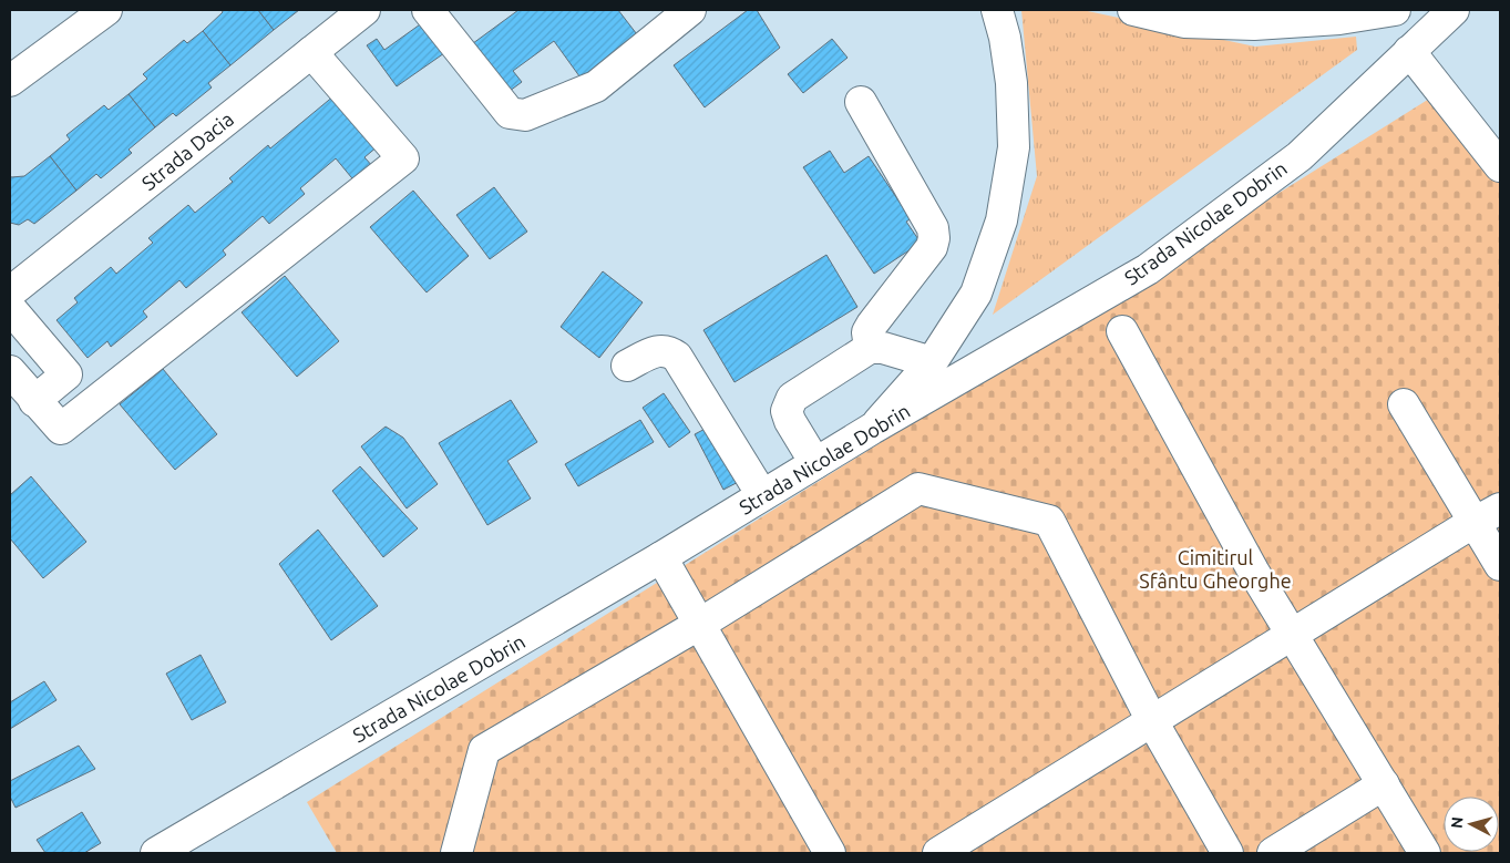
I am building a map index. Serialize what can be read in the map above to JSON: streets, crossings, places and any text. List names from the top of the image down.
{
  "streets": {
    "street": ["Strada Dacia", "Strada Nicolae Dobrin"]
  },
  "parks": ["Cimitirul Sfântu Gheorghe"],
  "north": "left"
}
